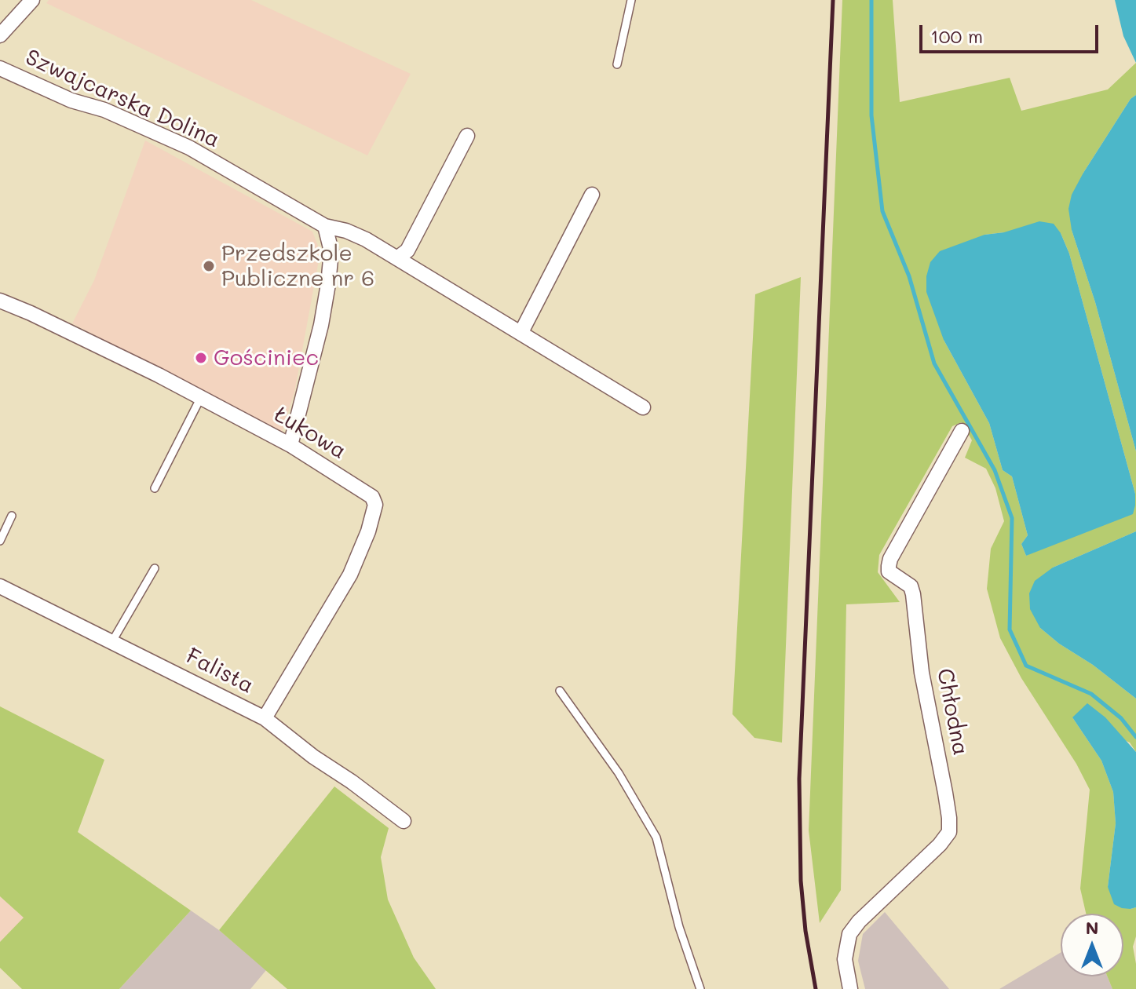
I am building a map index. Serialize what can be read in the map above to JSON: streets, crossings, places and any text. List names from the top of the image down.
{
  "streets": {
    "street": [
      "Szwajcarska Dolina",
      "Łukowa",
      "Falista",
      "Chłodna"
    ]
  },
  "crossings": [
    ["Łukowa", "Falista"]
  ],
  "places": ["Przedszkole Publiczne nr 6", "Gościniec"],
  "scale_bar": "100 m",
  "north": "top"
}
